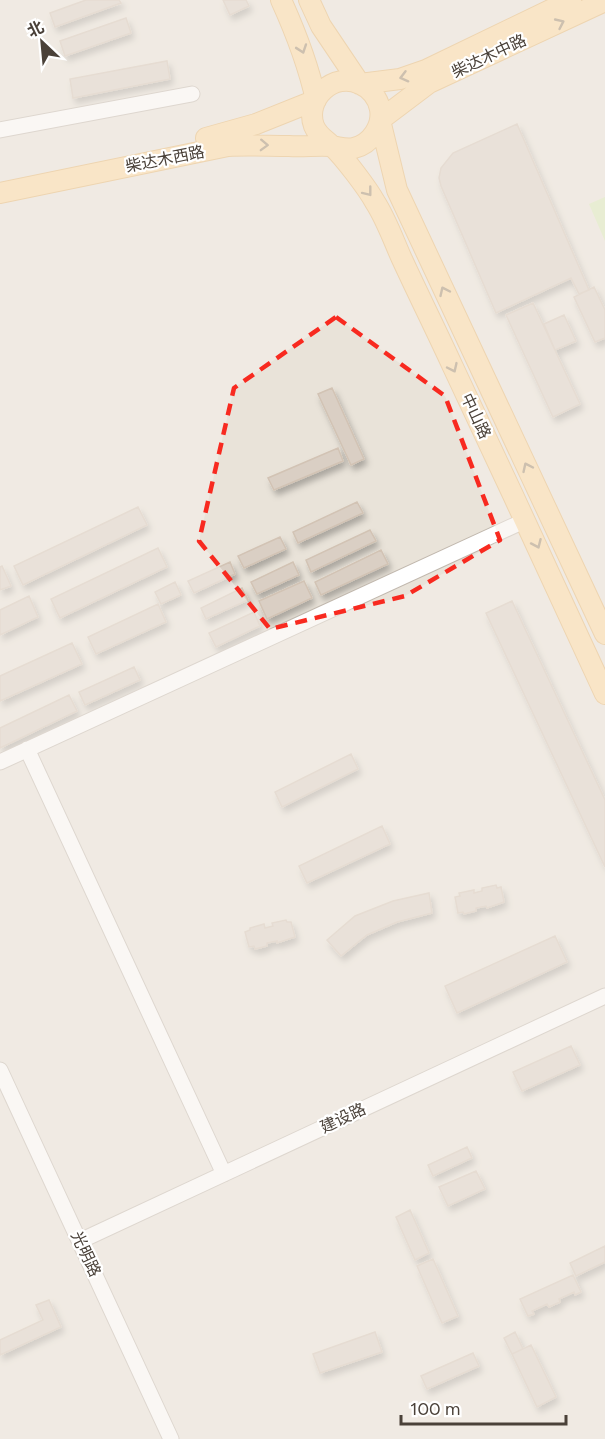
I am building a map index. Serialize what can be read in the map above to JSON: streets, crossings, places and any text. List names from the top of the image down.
{
  "streets": {
    "main road": ["柴达木中路", "柴达木西路", "中山路"],
    "street": ["建设路", "光明路"]
  },
  "crossings": [
    ["柴达木中路", "柴达木西路"],
    ["柴达木中路", "中山路"],
    ["柴达木西路", "中山路"],
    ["建设路", "光明路"]
  ],
  "scale_bar": "100 m",
  "north": "top left"
}
